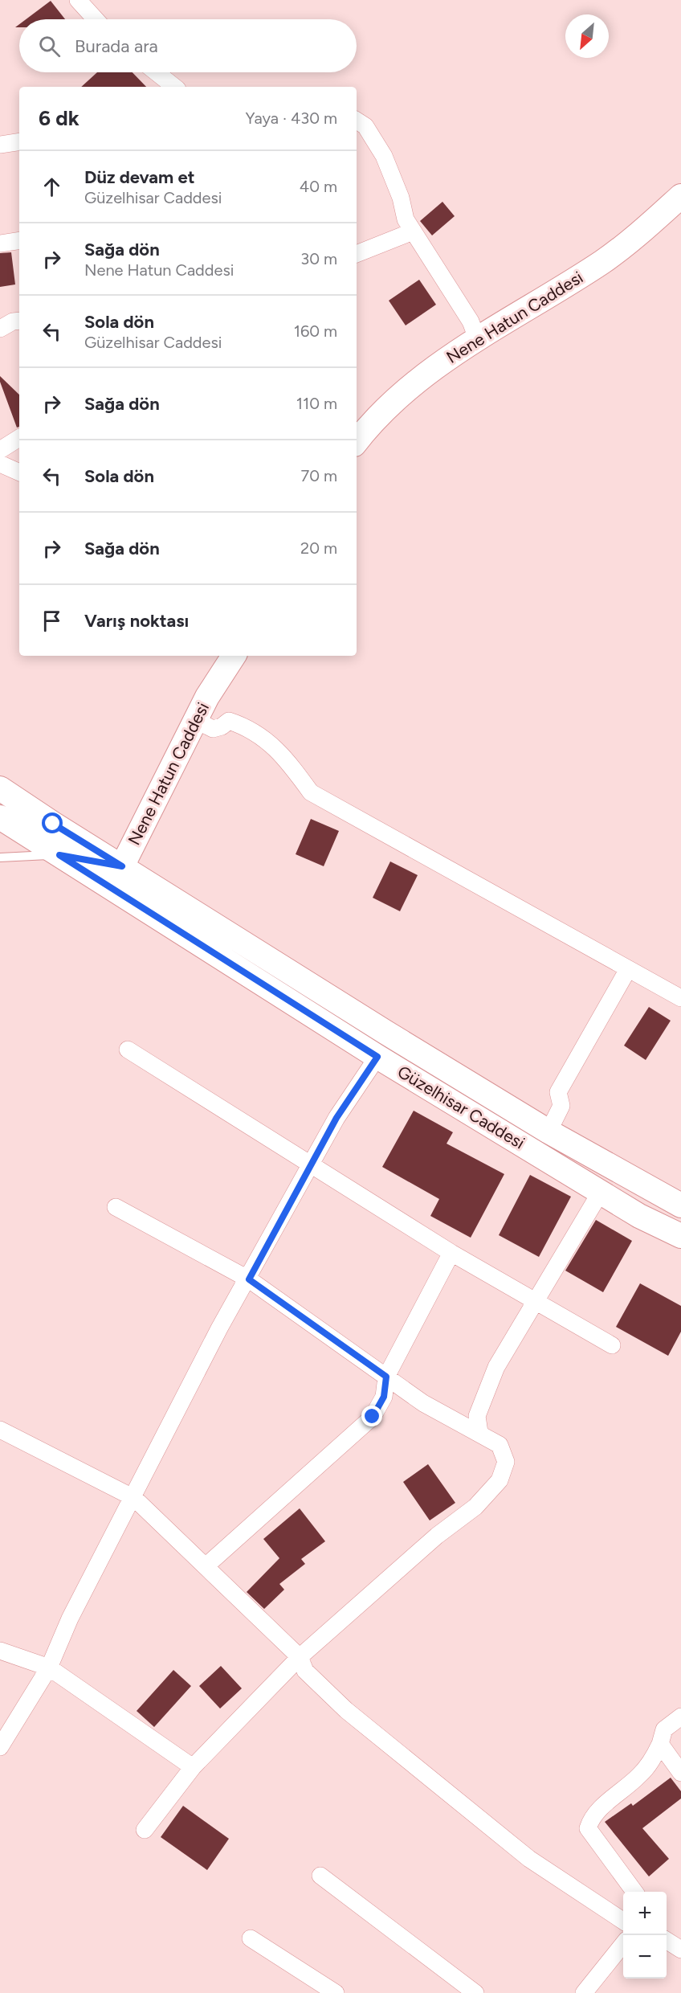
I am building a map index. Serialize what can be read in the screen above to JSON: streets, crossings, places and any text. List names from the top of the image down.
{
  "streets": {
    "street": ["Nene Hatun Caddesi", "Güzelhisar Caddesi"]
  },
  "crossings": [
    ["Nene Hatun Caddesi", "Güzelhisar Caddesi"]
  ],
  "north": "bottom left",
  "page": {
    "search": "Burada ara",
    "heading": ["6 dk", "Yaya · 430 m"],
    "list": [
      ["Düz devam et", "Güzelhisar Caddesi", "40 m"],
      ["Sağa dön", "Nene Hatun Caddesi", "30 m"],
      ["Sola dön", "Güzelhisar Caddesi", "160 m"],
      ["Sağa dön", "110 m"],
      ["Sola dön", "70 m"],
      ["Sağa dön", "20 m"],
      "Varış noktası"
    ],
    "map_buttons": ["+", "−"]
  }
}
